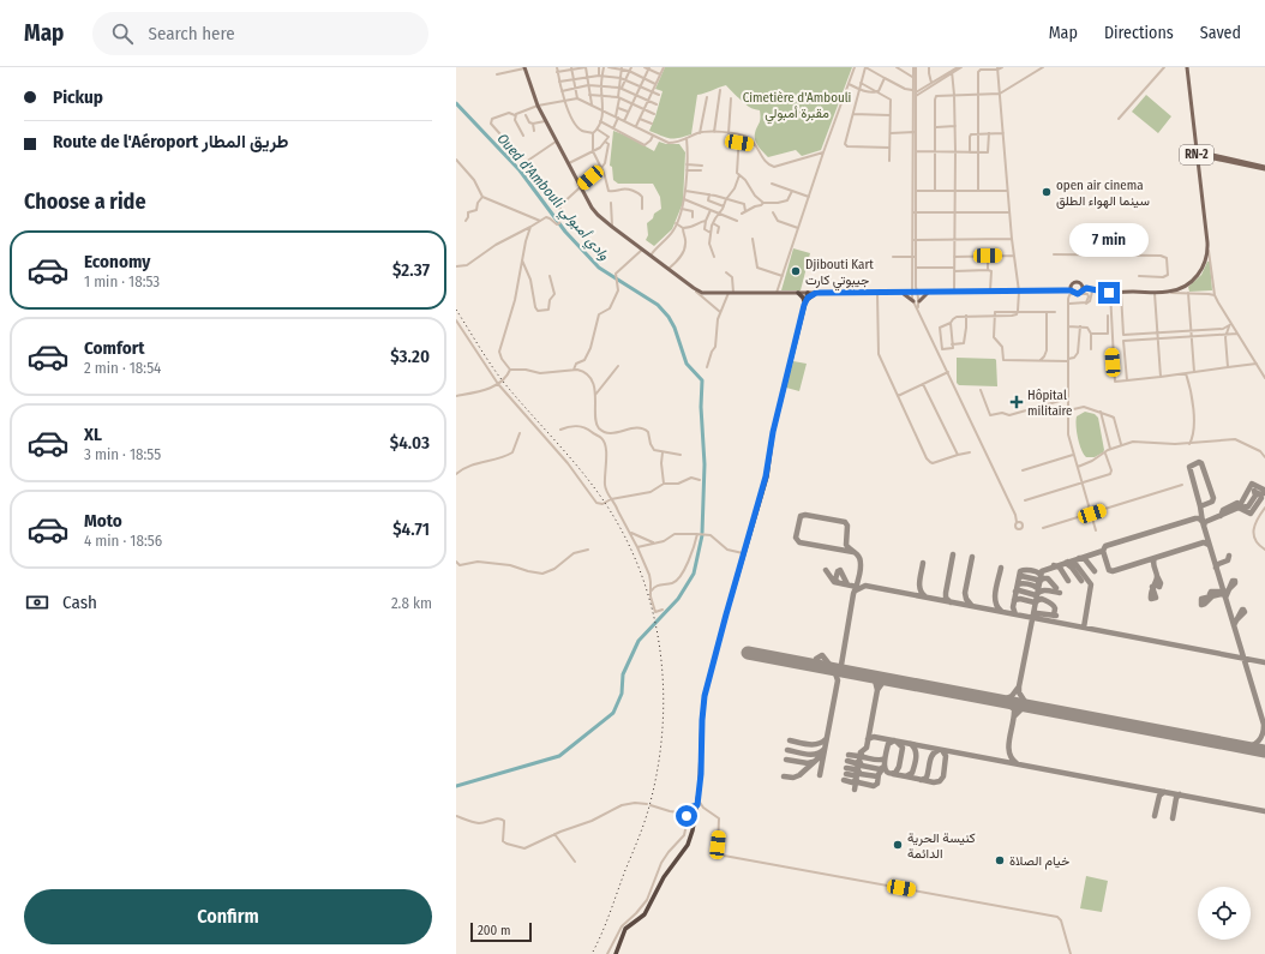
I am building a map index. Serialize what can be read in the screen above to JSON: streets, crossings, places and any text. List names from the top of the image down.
{
  "streets": {
    "main road": ["RN-2"]
  },
  "water": ["Oued d'Ambouli وادي أمبولي"],
  "parks": ["Cimetière d'Ambouli مقبرة أمبولي"],
  "places": {
    "other": [
      "open air cinema سينما الهواء الطلق",
      "Djibouti Kart جيبوتي كارت",
      "كنيسة الحرية الدائمة",
      "خيام الصلاة"
    ],
    "health": ["Hôpital militaire"]
  },
  "scale_bar": "200 m",
  "page": {
    "header": "Map",
    "search": "Search here",
    "nav": ["Map", "Directions", "Saved"],
    "banner": ["Pickup", "Route de l'Aéroport طريق المطار"],
    "heading": "Choose a ride",
    "bubble": "7 min",
    "list": [
      {
        "name": "Economy",
        "note": "1 min · 18:53",
        "value": "$2.37"
      },
      {
        "name": "Comfort",
        "note": "2 min · 18:54",
        "value": "$3.20"
      },
      {
        "name": "XL",
        "note": "3 min · 18:55",
        "value": "$4.03"
      },
      {
        "name": "Moto",
        "note": "4 min · 18:56",
        "value": "$4.71"
      }
    ],
    "pay": ["Cash", "2.8 km"],
    "buttons": "Confirm",
    "scale": "200 m"
  }
}
